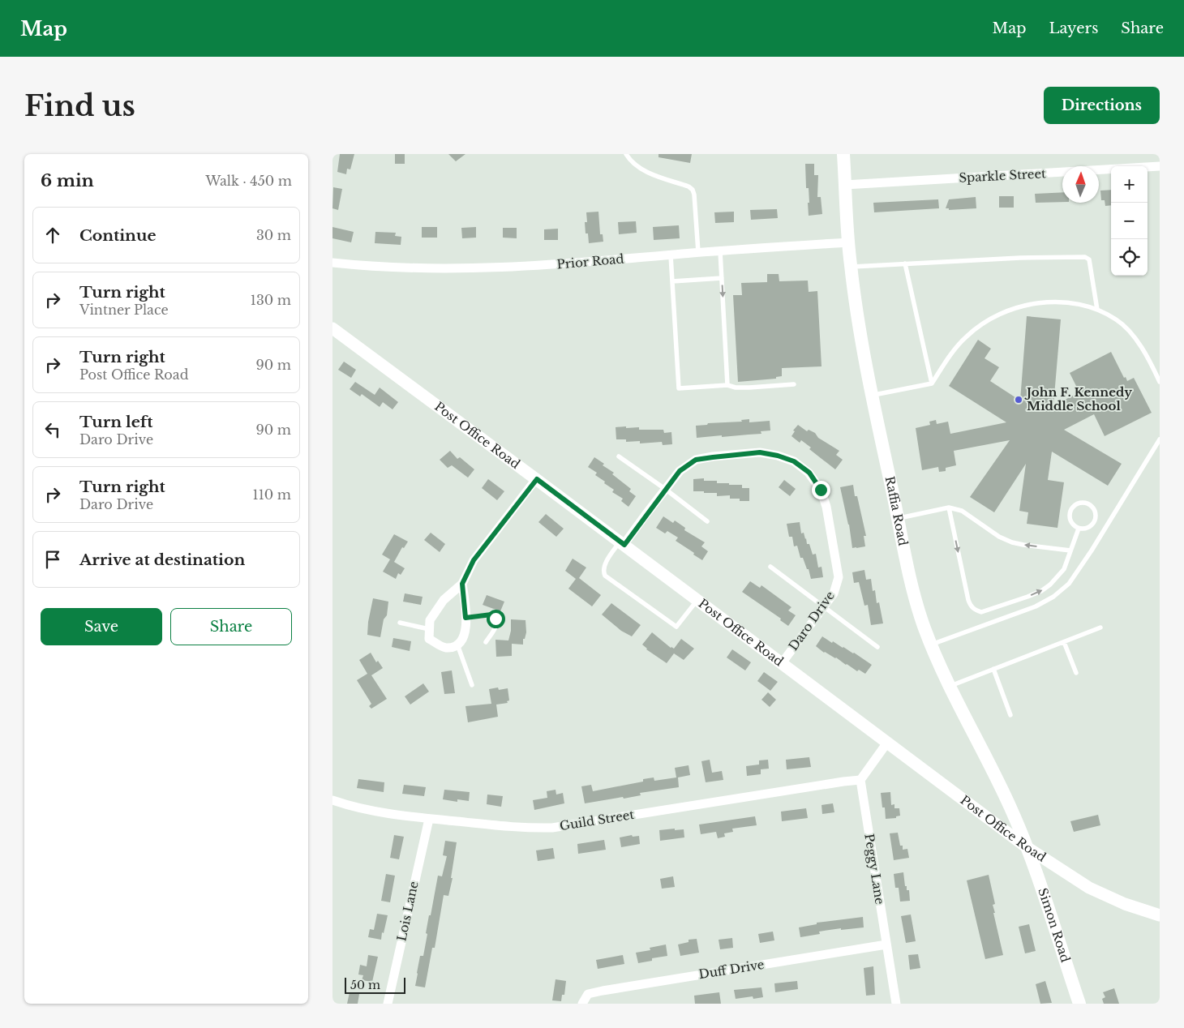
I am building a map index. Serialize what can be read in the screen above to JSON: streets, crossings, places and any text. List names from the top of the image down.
{
  "streets": {
    "main road": ["Raffia Road", "Simon Road"],
    "street": [
      "Sparkle Street",
      "Prior Road",
      "Post Office Road",
      "Daro Drive",
      "Guild Street",
      "Peggy Lane",
      "Lois Lane",
      "Duff Drive"
    ]
  },
  "crossings": [
    ["Sparkle Street", "Raffia Road"],
    ["Prior Road", "Raffia Road"],
    ["Post Office Road", "Raffia Road"],
    ["Post Office Road", "Daro Drive"],
    ["Post Office Road", "Simon Road"],
    ["Raffia Road", "Simon Road"],
    ["Guild Street", "Peggy Lane"],
    ["Guild Street", "Lois Lane"],
    ["Peggy Lane", "Duff Drive"]
  ],
  "places": ["John F. Kennedy Middle School"],
  "scale_bar": "50 m",
  "north": "top",
  "page": {
    "header": "Map",
    "nav": ["Map", "Layers", "Share"],
    "buttons": [
      "Directions",
      ["Save", "Share"]
    ],
    "title": "Find us",
    "heading": ["6 min", "Walk · 450 m"],
    "map_buttons": ["+", "−"],
    "list": [
      ["Continue", "30 m"],
      ["Turn right", "Vintner Place", "130 m"],
      ["Turn right", "Post Office Road", "90 m"],
      ["Turn left", "Daro Drive", "90 m"],
      ["Turn right", "Daro Drive", "110 m"],
      "Arrive at destination"
    ],
    "scale": "50 m"
  }
}
